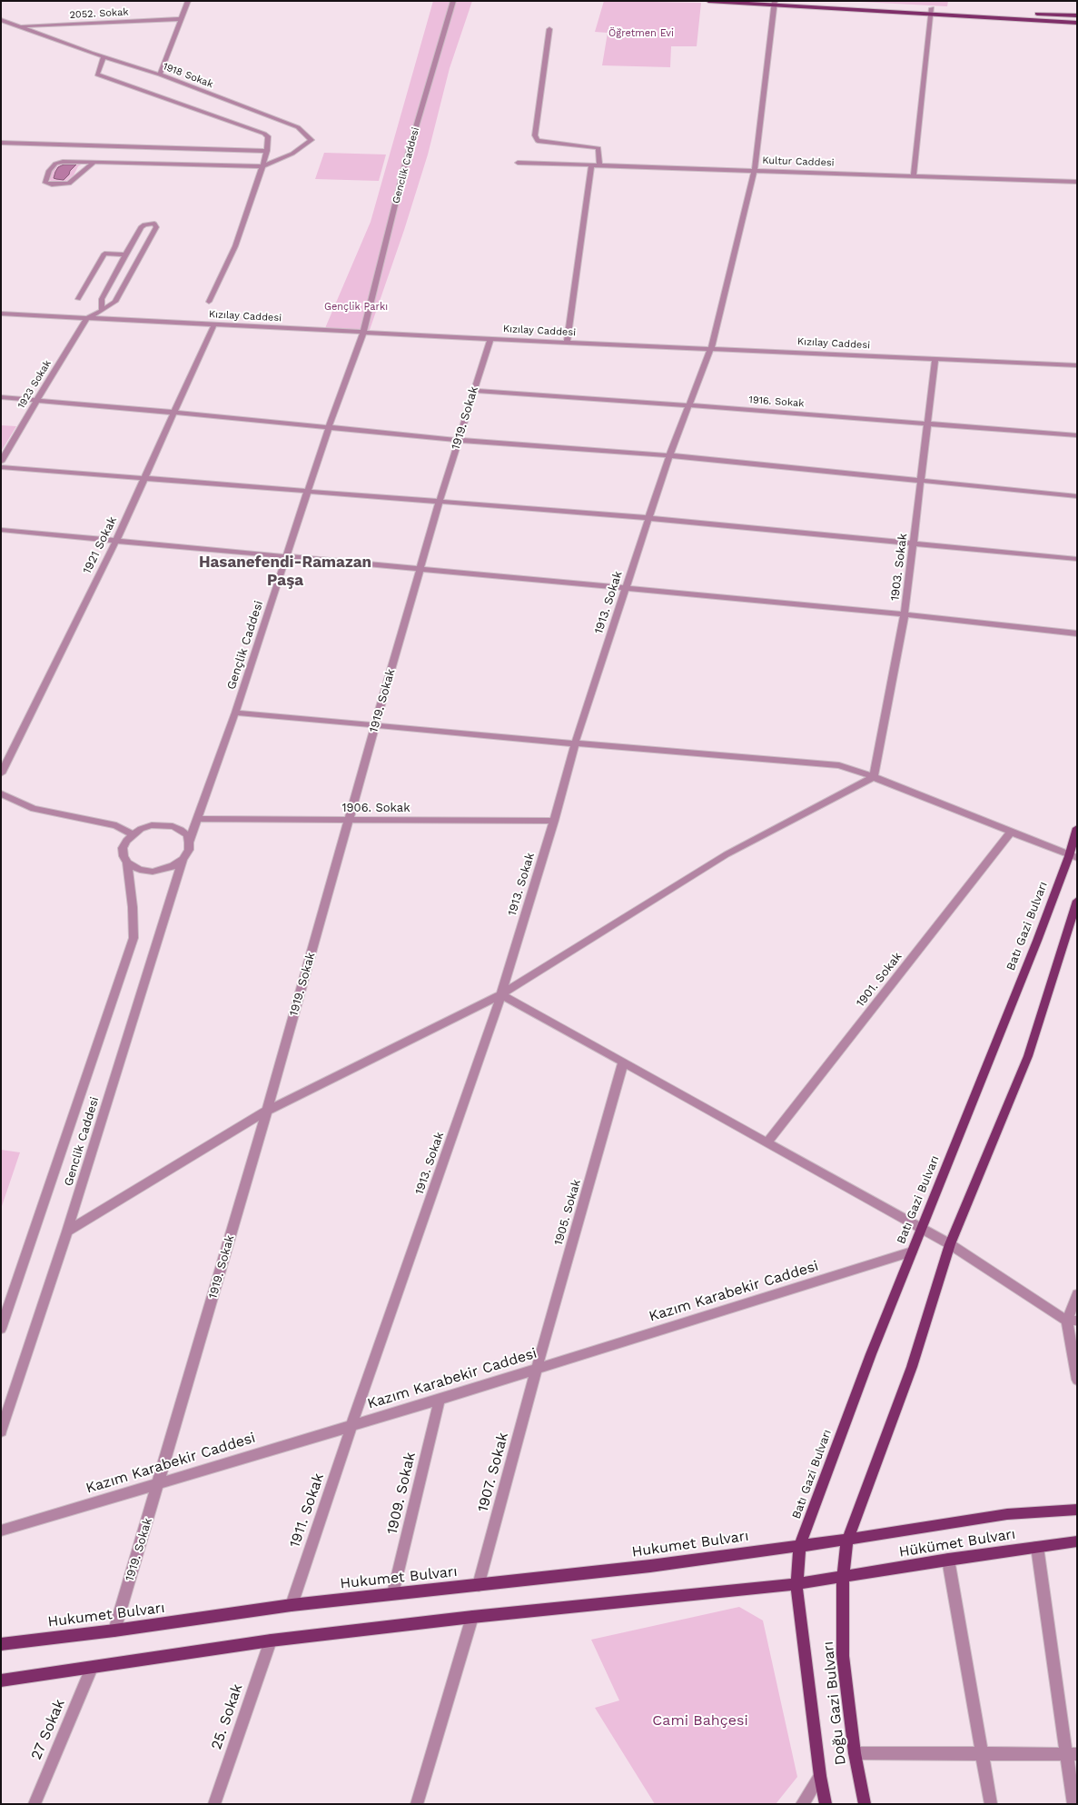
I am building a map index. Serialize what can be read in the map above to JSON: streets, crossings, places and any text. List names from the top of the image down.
{
  "streets": {
    "main road": [
      "Batı Gazi Bulvarı",
      "Hükümet Bulvarı",
      "Hukumet Bulvarı",
      "Doğu Gazi Bulvarı"
    ],
    "street": [
      "2052. Sokak",
      "1918 Sokak",
      "Kultur Caddesi",
      "Genclik Caddesi",
      "Kızılay Caddesi",
      "1923 Sokak",
      "1916. Sokak",
      "1919. Sokak",
      "1921 Sokak",
      "1903. Sokak",
      "1913. Sokak",
      "Gençlik Caddesi",
      "1906. Sokak",
      "1901. Sokak",
      "1905. Sokak",
      "Kazım Karabekir Caddesi",
      "1907. Sokak",
      "1909. Sokak",
      "1911. Sokak",
      "25. Sokak",
      "27 Sokak"
    ]
  },
  "crossings": [
    ["2052. Sokak", "1918 Sokak"],
    ["Kultur Caddesi", "1913. Sokak"],
    ["Genclik Caddesi", "Kızılay Caddesi"],
    ["Genclik Caddesi", "Gençlik Caddesi"],
    ["Kızılay Caddesi", "1923 Sokak"],
    ["Kızılay Caddesi", "1919. Sokak"],
    ["Kızılay Caddesi", "1921 Sokak"],
    ["Kızılay Caddesi", "1903. Sokak"],
    ["Kızılay Caddesi", "1913. Sokak"],
    ["Kızılay Caddesi", "Gençlik Caddesi"],
    ["1916. Sokak", "1919. Sokak"],
    ["1916. Sokak", "1903. Sokak"],
    ["1916. Sokak", "1913. Sokak"],
    ["1919. Sokak", "1906. Sokak"],
    ["1919. Sokak", "Kazım Karabekir Caddesi"],
    ["1919. Sokak", "Hukumet Bulvarı"],
    ["1913. Sokak", "1906. Sokak"],
    ["1913. Sokak", "Kazım Karabekir Caddesi"],
    ["1913. Sokak", "1911. Sokak"],
    ["Gençlik Caddesi", "1906. Sokak"],
    ["Batı Gazi Bulvarı", "Kazım Karabekir Caddesi"],
    ["Batı Gazi Bulvarı", "Hükümet Bulvarı"],
    ["Batı Gazi Bulvarı", "Hukumet Bulvarı"],
    ["1905. Sokak", "Kazım Karabekir Caddesi"],
    ["1905. Sokak", "1907. Sokak"],
    ["Kazım Karabekir Caddesi", "1907. Sokak"],
    ["Kazım Karabekir Caddesi", "1909. Sokak"],
    ["Kazım Karabekir Caddesi", "1911. Sokak"],
    ["1907. Sokak", "Hukumet Bulvarı"],
    ["1909. Sokak", "Hukumet Bulvarı"],
    ["1911. Sokak", "Hukumet Bulvarı"],
    ["Hükümet Bulvarı", "Hukumet Bulvarı"],
    ["Hükümet Bulvarı", "Doğu Gazi Bulvarı"]
  ],
  "districts": ["Hasanefendi-Ramazan Paşa"],
  "parks": ["Öğretmen Evi", "Gençlik Parkı", "Cami Bahçesi"]
}
